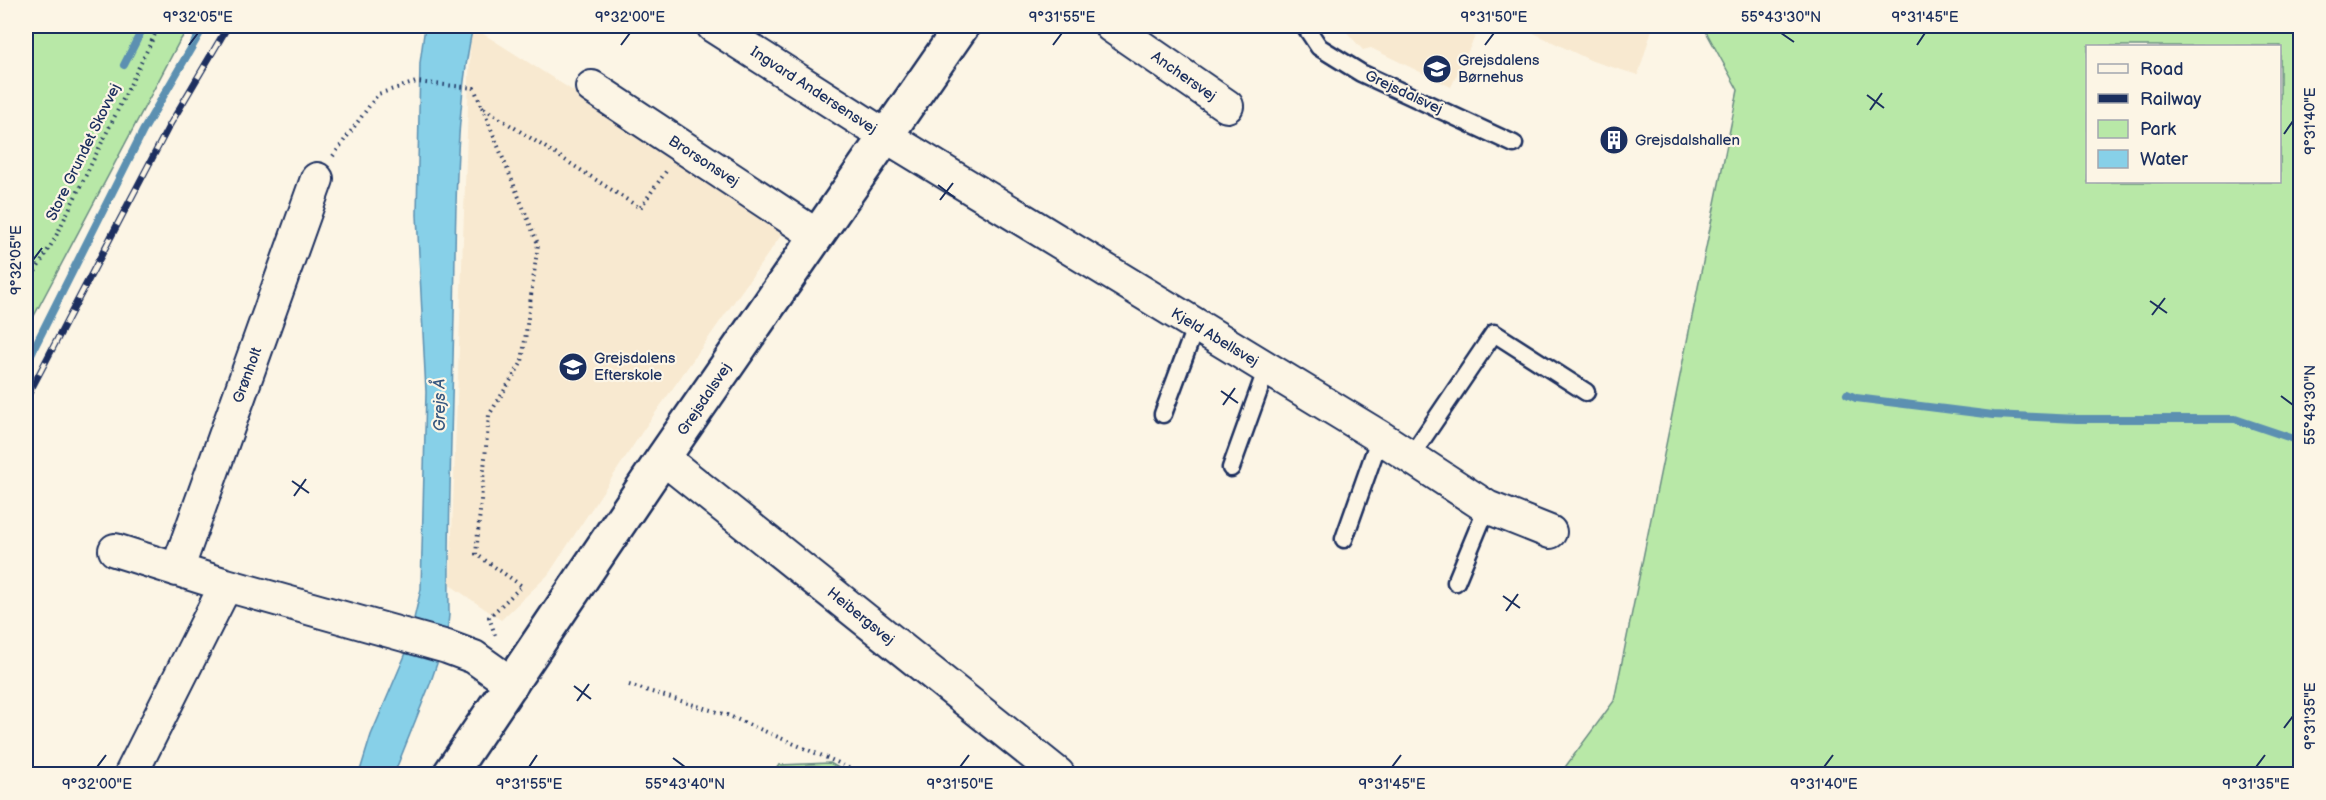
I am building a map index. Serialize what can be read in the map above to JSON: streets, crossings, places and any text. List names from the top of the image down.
{
  "streets": {
    "street": [
      "Anchersvej",
      "Ingvard Andersensvej",
      "Grejsdalsvej",
      "Brorsonsvej",
      "Kjeld Abellsvej",
      "Grønholt",
      "Heibergsvej"
    ],
    "path": ["Store Grundet Skovvej"]
  },
  "crossings": [
    ["Ingvard Andersensvej", "Grejsdalsvej"],
    ["Ingvard Andersensvej", "Kjeld Abellsvej"],
    ["Grejsdalsvej", "Brorsonsvej"],
    ["Grejsdalsvej", "Kjeld Abellsvej"],
    ["Grejsdalsvej", "Heibergsvej"]
  ],
  "water": ["Grejs Å"],
  "places": {
    "school or university": ["Grejsdalens Børnehus", "Grejsdalens Efterskole"],
    "building": ["Grejsdalshallen"]
  },
  "legend": [
    "Road",
    "Railway",
    "Park",
    "Water"
  ],
  "coordinates": [
    "9°32'05\"E",
    "9°32'00\"E",
    "9°31'55\"E",
    "9°31'50\"E",
    "55°43'30\"N",
    "9°31'45\"E",
    "9°31'40\"E",
    "9°31'35\"E",
    "55°43'40\"N"
  ]
}
